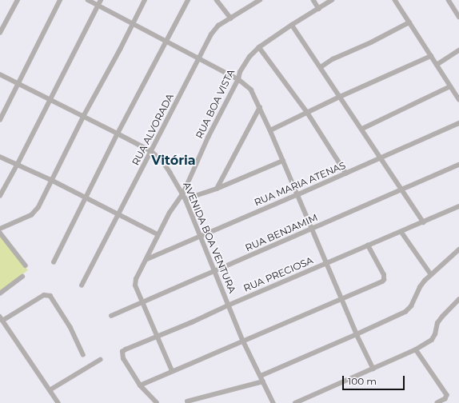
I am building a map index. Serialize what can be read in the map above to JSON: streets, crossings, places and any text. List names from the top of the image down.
{
  "streets": {
    "street": [
      "RUA BOA VISTA",
      "RUA ALVORADA",
      "RUA MARIA ATENAS",
      "RUA BENJAMIM",
      "AVENIDA BOA VENTURA",
      "RUA PRECIOSA"
    ]
  },
  "crossings": [
    ["RUA BOA VISTA", "RUA MARIA ATENAS"],
    ["RUA BOA VISTA", "RUA BENJAMIM"],
    ["RUA BOA VISTA", "AVENIDA BOA VENTURA"],
    ["RUA BOA VISTA", "RUA PRECIOSA"],
    ["RUA ALVORADA", "AVENIDA BOA VENTURA"],
    ["RUA MARIA ATENAS", "AVENIDA BOA VENTURA"],
    ["RUA BENJAMIM", "AVENIDA BOA VENTURA"],
    ["AVENIDA BOA VENTURA", "RUA PRECIOSA"]
  ],
  "districts": ["Vitória"],
  "scale_bar": "100 m"
}
